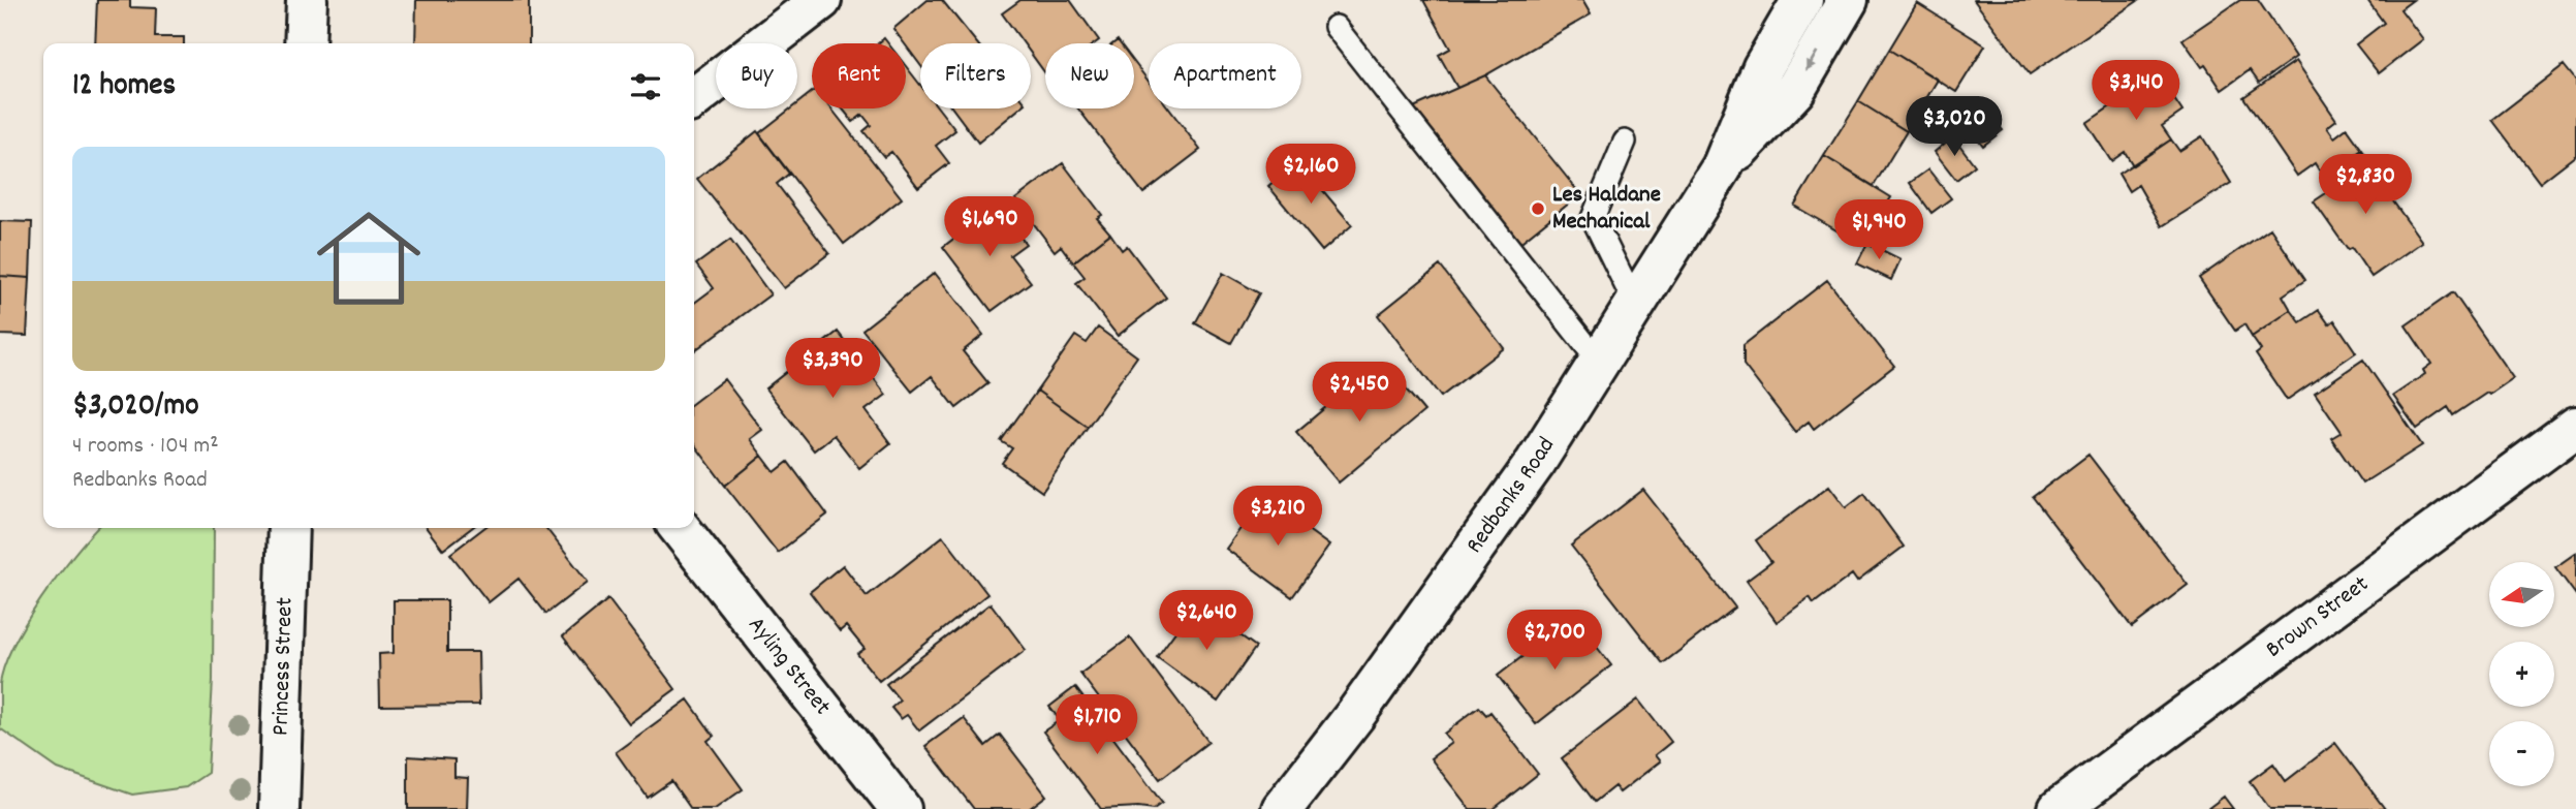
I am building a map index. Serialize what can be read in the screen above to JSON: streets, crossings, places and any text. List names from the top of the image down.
{
  "streets": {
    "street": [
      "Redbanks Road",
      "Brown Street",
      "Princess Street",
      "Ayling Street"
    ]
  },
  "places": ["Les Haldane Mechanical"],
  "north": "left",
  "page": {
    "chip": [
      "Buy",
      "Rent",
      "Filters",
      "New",
      "Apartment"
    ],
    "heading": "12 homes",
    "price": [
      "$3,140",
      "$3,020",
      "$2,160",
      "$2,830",
      "$1,690",
      "$1,940",
      "$3,390",
      "$2,450",
      "$3,210",
      "$2,640",
      "$2,700",
      "$1,710"
    ],
    "list": [
      {
        "name": "$3,020/mo",
        "note": "4 rooms · 104 m² · Redbanks Road"
      }
    ],
    "map_buttons": ["+", "−"]
  }
}
